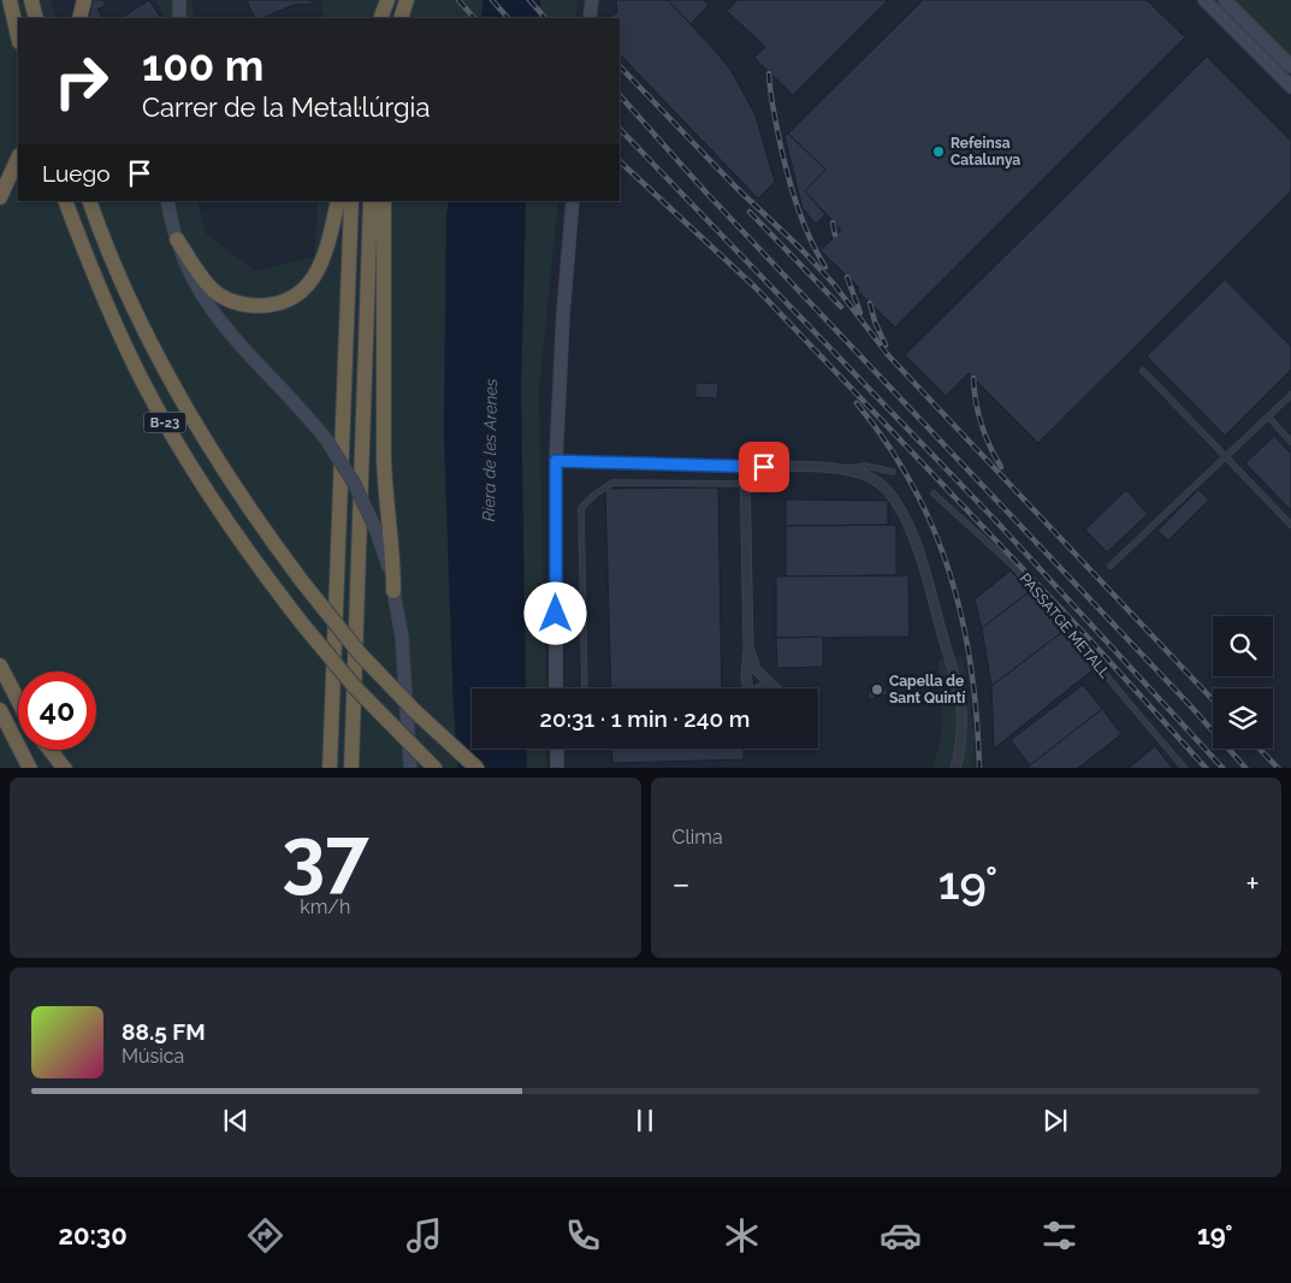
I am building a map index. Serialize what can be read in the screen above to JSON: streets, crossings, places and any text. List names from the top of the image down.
{
  "streets": {
    "highway": ["B-23"],
    "lane": ["PASSATGE METALL"]
  },
  "water": ["Riera de les Arenes"],
  "places": ["Refeinsa Catalunya", "Capella de Sant Quintí"],
  "page": {
    "turn": ["100 m", "Carrer de la Metal·lúrgia"],
    "then": "Luego",
    "limit": "40",
    "trip": "20:31 · 1 min · 240 m",
    "tile": [
      ["37", "km/h"],
      "Clima"
    ],
    "heat": ["−", "19°", "+"],
    "song": ["88.5 FM", "Música"],
    "tabs": ["20:30", "19°"]
  }
}
